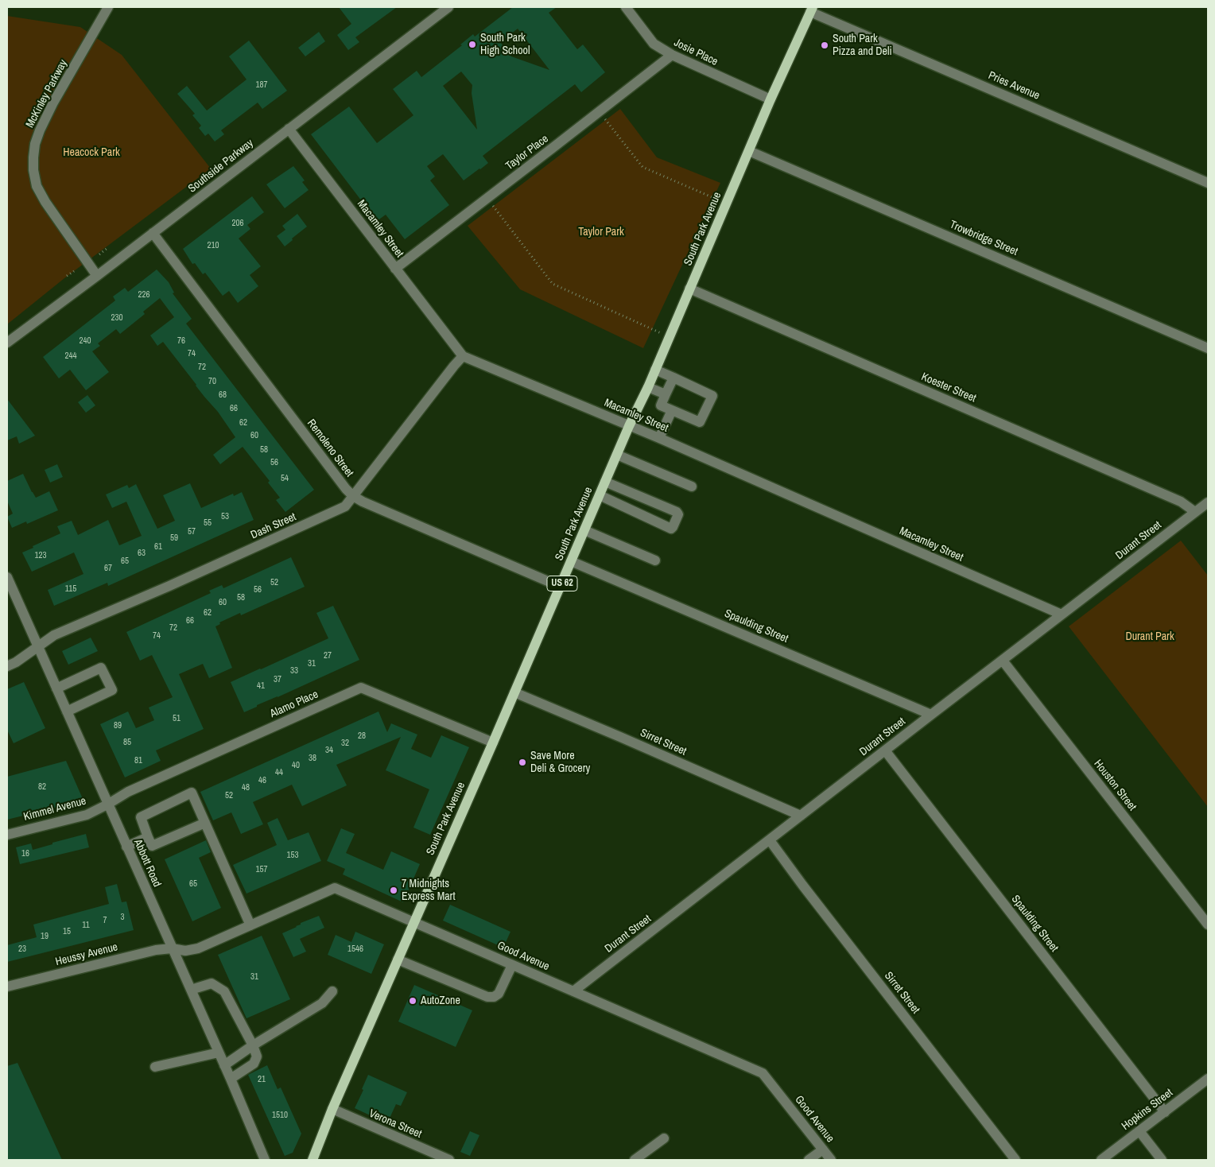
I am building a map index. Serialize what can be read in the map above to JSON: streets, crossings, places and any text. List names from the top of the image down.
{
  "streets": {
    "main road": ["South Park Avenue", "US 62"],
    "street": [
      "Josie Place",
      "Pries Avenue",
      "McKinley Parkway",
      "Taylor Place",
      "Southside Parkway",
      "Macamley Street",
      "Trowbridge Street",
      "Koester Street",
      "Remoleno Street",
      "Dash Street",
      "Durant Street",
      "Spaulding Street",
      "Alamo Place",
      "Sirret Street",
      "Houston Street",
      "Kimmel Avenue",
      "Abbott Road",
      "Heussy Avenue",
      "Good Avenue",
      "Hopkins Street",
      "Verona Street"
    ]
  },
  "crossings": [
    ["Josie Place", "Taylor Place"],
    ["Josie Place", "South Park Avenue"],
    ["Pries Avenue", "South Park Avenue"],
    ["McKinley Parkway", "Southside Parkway"],
    ["Taylor Place", "Macamley Street"],
    ["Southside Parkway", "Macamley Street"],
    ["Southside Parkway", "Remoleno Street"],
    ["Macamley Street", "South Park Avenue"],
    ["Macamley Street", "Dash Street"],
    ["Macamley Street", "Durant Street"],
    ["South Park Avenue", "Trowbridge Street"],
    ["South Park Avenue", "Koester Street"],
    ["South Park Avenue", "Remoleno Street"],
    ["South Park Avenue", "Spaulding Street"],
    ["South Park Avenue", "Alamo Place"],
    ["South Park Avenue", "Sirret Street"],
    ["South Park Avenue", "Good Avenue"],
    ["South Park Avenue", "Verona Street"],
    ["Koester Street", "Durant Street"],
    ["Remoleno Street", "Dash Street"],
    ["Dash Street", "Abbott Road"],
    ["Durant Street", "Spaulding Street"],
    ["Durant Street", "Sirret Street"],
    ["Durant Street", "Houston Street"],
    ["Durant Street", "Good Avenue"],
    ["Spaulding Street", "Hopkins Street"],
    ["Alamo Place", "Kimmel Avenue"],
    ["Alamo Place", "Abbott Road"],
    ["Kimmel Avenue", "Abbott Road"],
    ["Abbott Road", "Heussy Avenue"],
    ["Abbott Road", "Good Avenue"],
    ["Heussy Avenue", "Good Avenue"]
  ],
  "parks": ["Heacock Park", "Taylor Park", "Durant Park"],
  "places": [
    "South Park High School",
    "South Park Pizza and Deli",
    "Save More Deli & Grocery",
    "7 Midnights Express Mart",
    "AutoZone"
  ],
  "house_numbers": [
    "187",
    "206",
    "210",
    "226",
    "230",
    "240",
    "76",
    "74",
    "244",
    "72",
    "70",
    "68",
    "66",
    "62",
    "60",
    "58",
    "56",
    "54",
    "53",
    "55",
    "57",
    "59",
    "61",
    "63",
    "123",
    "65",
    "67",
    "52",
    "115",
    "56",
    "58",
    "60",
    "62",
    "66",
    "72",
    "74",
    "27",
    "31",
    "33",
    "37",
    "41",
    "51",
    "89",
    "28",
    "85",
    "32",
    "34",
    "38",
    "81",
    "40",
    "44",
    "46",
    "82",
    "48",
    "52",
    "16",
    "153",
    "157",
    "65",
    "3",
    "7",
    "11",
    "15",
    "19",
    "23",
    "1546",
    "31",
    "21",
    "1510"
  ]
}
